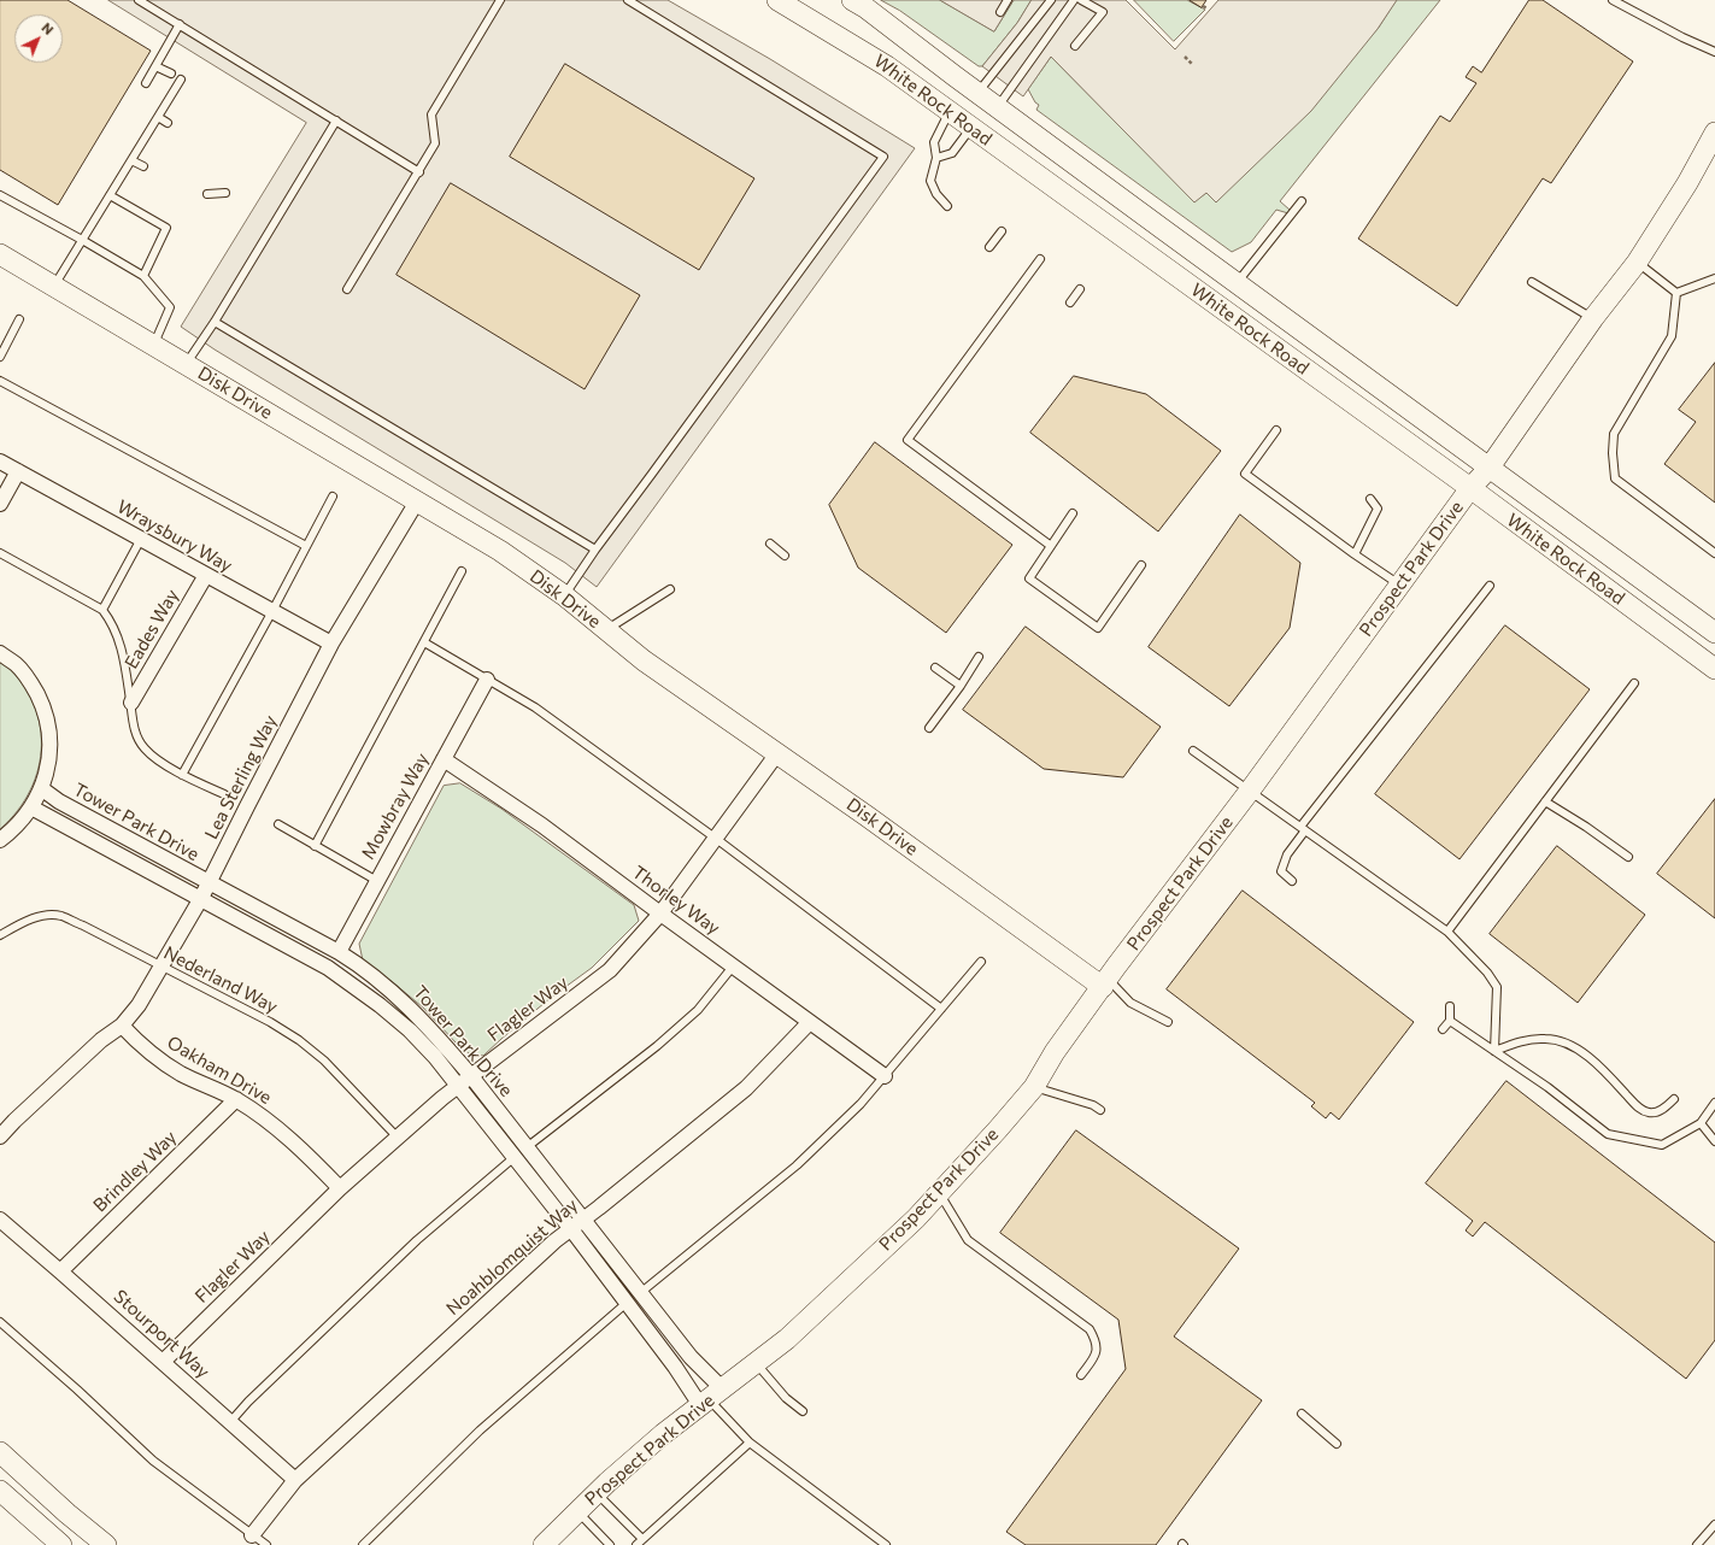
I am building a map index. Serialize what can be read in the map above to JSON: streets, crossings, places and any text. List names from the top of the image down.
{
  "streets": {
    "street": [
      "White Rock Road",
      "Disk Drive",
      "Wraysbury Way",
      "Prospect Park Drive",
      "Eades Way",
      "Lea Sterling Way",
      "Mowbray Way",
      "Tower Park Drive",
      "Thorley Way",
      "Flagler Way",
      "Oakham Drive",
      "Brindley Way",
      "Noahblomquist Way",
      "Stourport Way"
    ],
    "lane": ["Nederland Way"]
  },
  "crossings": [
    ["White Rock Road", "Prospect Park Drive"],
    ["Disk Drive", "Prospect Park Drive"],
    ["Disk Drive", "Lea Sterling Way"],
    ["Disk Drive", "Flagler Way"],
    ["Wraysbury Way", "Eades Way"],
    ["Wraysbury Way", "Lea Sterling Way"],
    ["Prospect Park Drive", "Tower Park Drive"],
    ["Lea Sterling Way", "Tower Park Drive"],
    ["Lea Sterling Way", "Nederland Way"],
    ["Lea Sterling Way", "Oakham Drive"],
    ["Mowbray Way", "Tower Park Drive"],
    ["Mowbray Way", "Thorley Way"],
    ["Tower Park Drive", "Flagler Way"],
    ["Tower Park Drive", "Noahblomquist Way"],
    ["Thorley Way", "Flagler Way"],
    ["Thorley Way", "Noahblomquist Way"],
    ["Nederland Way", "Flagler Way"],
    ["Flagler Way", "Oakham Drive"],
    ["Flagler Way", "Stourport Way"],
    ["Oakham Drive", "Brindley Way"],
    ["Brindley Way", "Stourport Way"],
    ["Noahblomquist Way", "Stourport Way"]
  ],
  "north": "top right"
}
